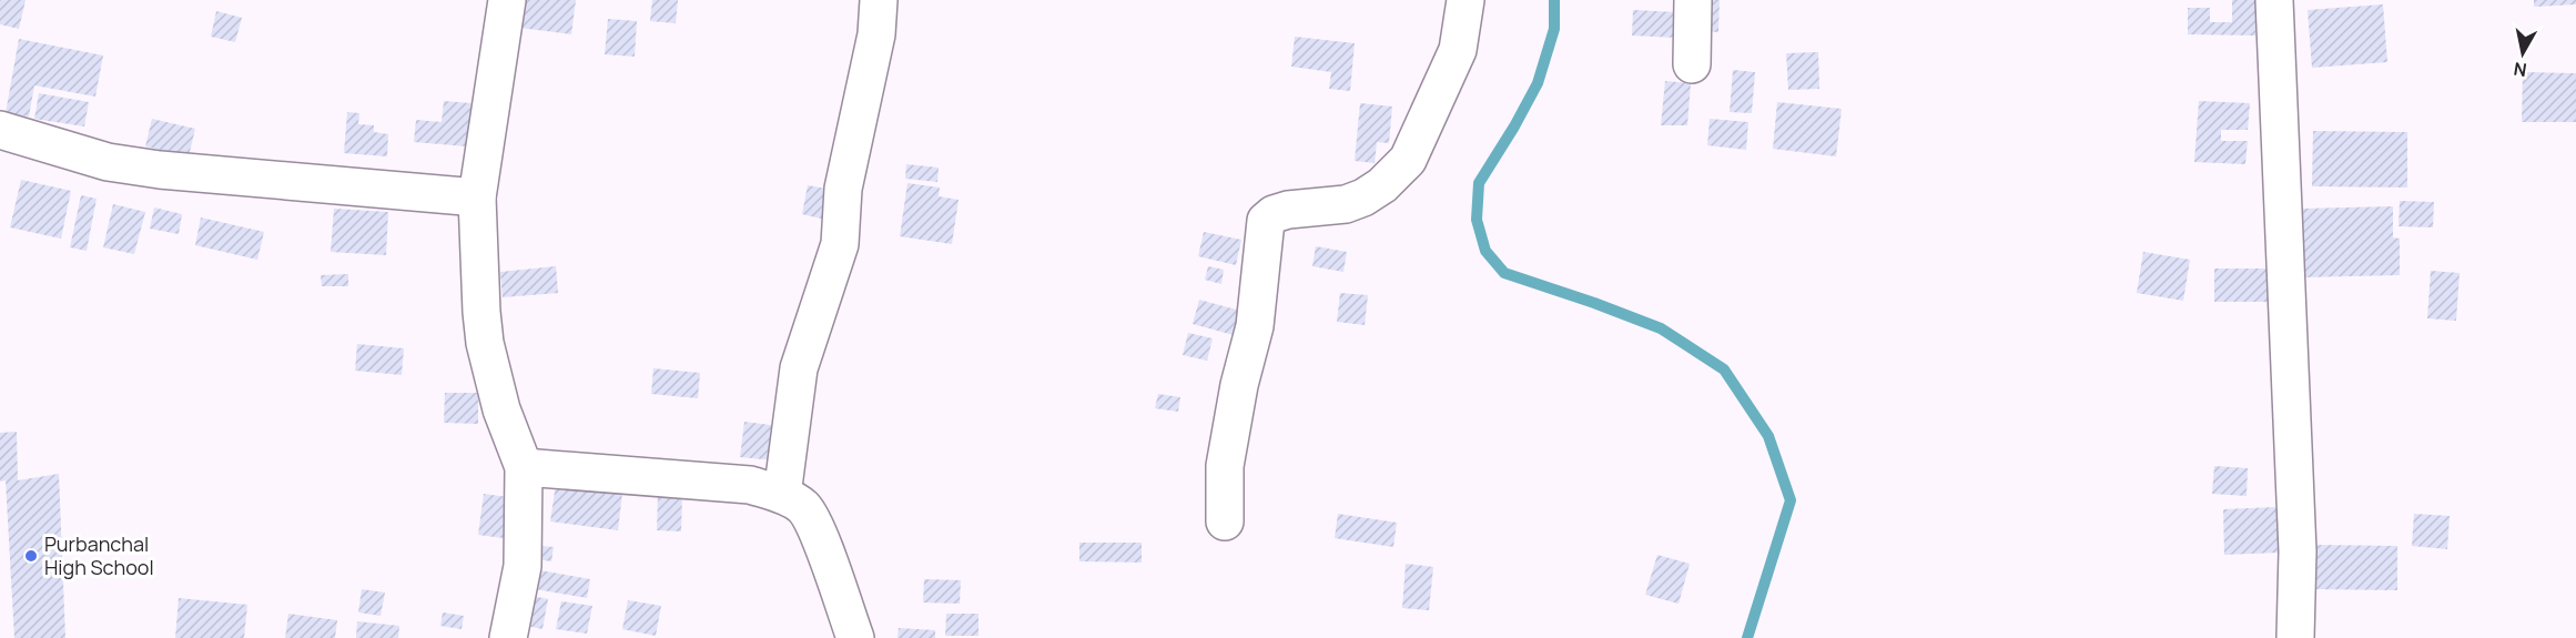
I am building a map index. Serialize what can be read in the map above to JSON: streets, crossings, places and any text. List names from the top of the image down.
{
  "places": ["Purbanchal High School"],
  "north": "bottom"
}
